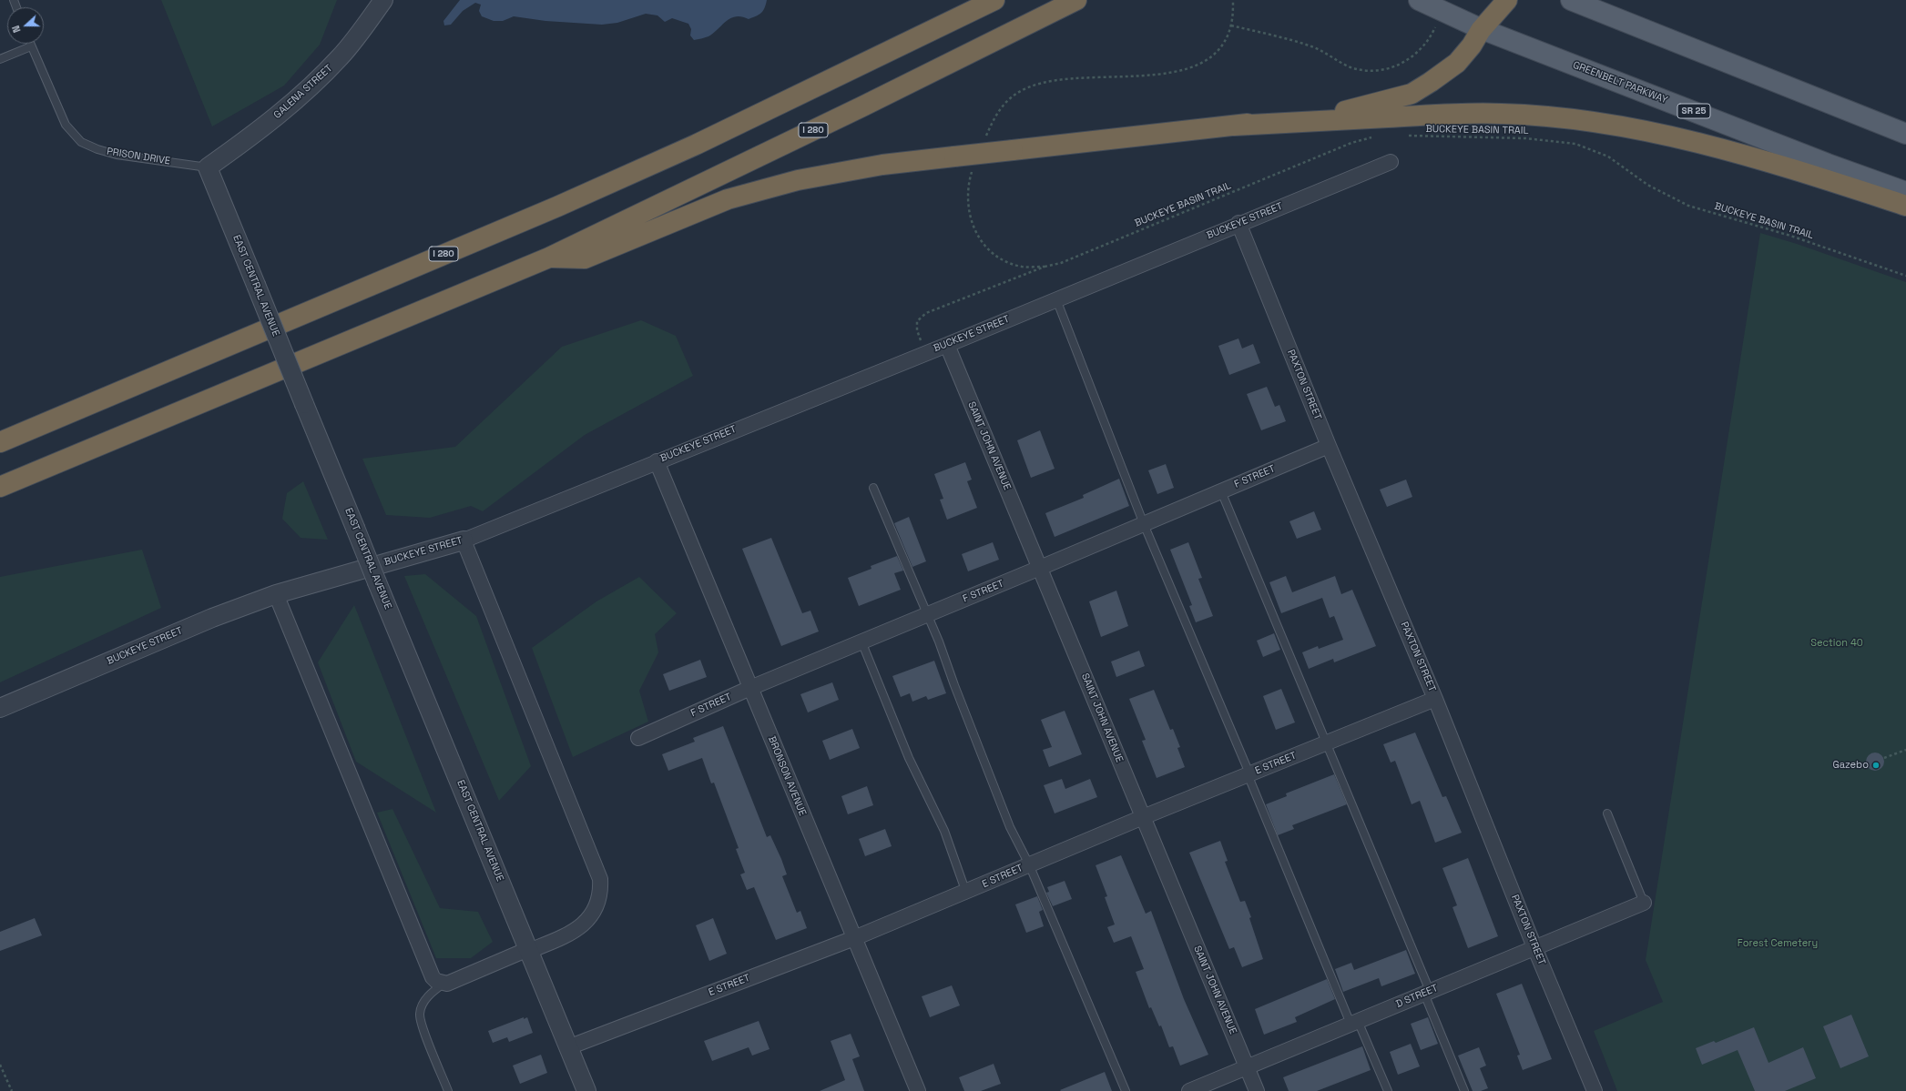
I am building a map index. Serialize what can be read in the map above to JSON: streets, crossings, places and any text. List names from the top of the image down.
{
  "streets": {
    "highway": ["I 280"],
    "main road": ["GREENBELT PARKWAY", "SR 25"],
    "street": [
      "GALENA STREET",
      "BUCKEYE STREET",
      "EAST CENTRAL AVENUE",
      "PAXTON STREET",
      "SAINT JOHN AVENUE",
      "F STREET",
      "E STREET",
      "BRONSON AVENUE",
      "D STREET"
    ],
    "lane": ["PRISON DRIVE"],
    "path": ["BUCKEYE BASIN TRAIL"]
  },
  "crossings": [
    ["GALENA STREET", "PRISON DRIVE"],
    ["GALENA STREET", "EAST CENTRAL AVENUE"],
    ["BUCKEYE BASIN TRAIL", "BUCKEYE STREET"],
    ["PRISON DRIVE", "EAST CENTRAL AVENUE"],
    ["BUCKEYE STREET", "PAXTON STREET"],
    ["BUCKEYE STREET", "SAINT JOHN AVENUE"],
    ["BUCKEYE STREET", "BRONSON AVENUE"],
    ["EAST CENTRAL AVENUE", "E STREET"],
    ["PAXTON STREET", "F STREET"],
    ["PAXTON STREET", "E STREET"],
    ["PAXTON STREET", "D STREET"],
    ["SAINT JOHN AVENUE", "F STREET"],
    ["SAINT JOHN AVENUE", "E STREET"],
    ["SAINT JOHN AVENUE", "D STREET"],
    ["F STREET", "BRONSON AVENUE"],
    ["E STREET", "BRONSON AVENUE"]
  ],
  "parks": ["Section 40", "Forest Cemetery"],
  "places": ["Gazebo"],
  "north": "left"
}
